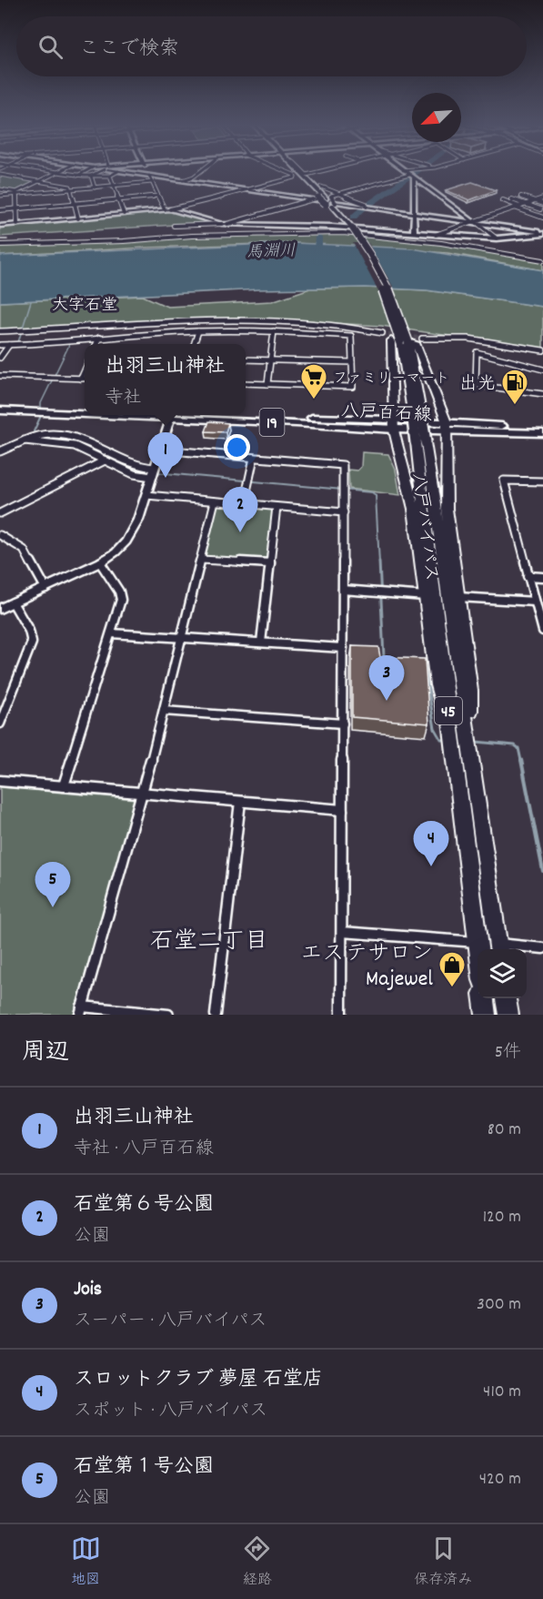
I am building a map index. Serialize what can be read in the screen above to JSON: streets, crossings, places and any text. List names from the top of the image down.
{
  "streets": {
    "highway": ["八戸バイパス", "45"],
    "main road": ["八戸百石線", "19"]
  },
  "districts": ["大字石堂", "石堂二丁目"],
  "water": ["馬淵川"],
  "places": {
    "supermarket": ["ファミリーマート"],
    "fuel station": ["出光"],
    "shop": ["エステサロン Majewel"]
  },
  "north": "bottom left",
  "page": {
    "search": "ここで検索",
    "popup": ["出羽三山神社", "寺社"],
    "pins": [
      "1",
      "2",
      "3",
      "4",
      "5"
    ],
    "heading": ["周辺", "5件"],
    "list": [
      {
        "mark": "1",
        "name": "出羽三山神社",
        "note": "寺社 · 八戸百石線",
        "value": "80 m"
      },
      {
        "mark": "2",
        "name": "石堂第６号公園",
        "note": "公園",
        "value": "120 m"
      },
      {
        "mark": "3",
        "name": "Jois",
        "note": "スーパー · 八戸バイパス",
        "value": "300 m"
      },
      {
        "mark": "4",
        "name": "スロットクラブ 夢屋 石堂店",
        "note": "スポット · 八戸バイパス",
        "value": "410 m"
      },
      {
        "mark": "5",
        "name": "石堂第１号公園",
        "note": "公園",
        "value": "420 m"
      }
    ],
    "nav": ["地図", "経路", "保存済み"]
  }
}
